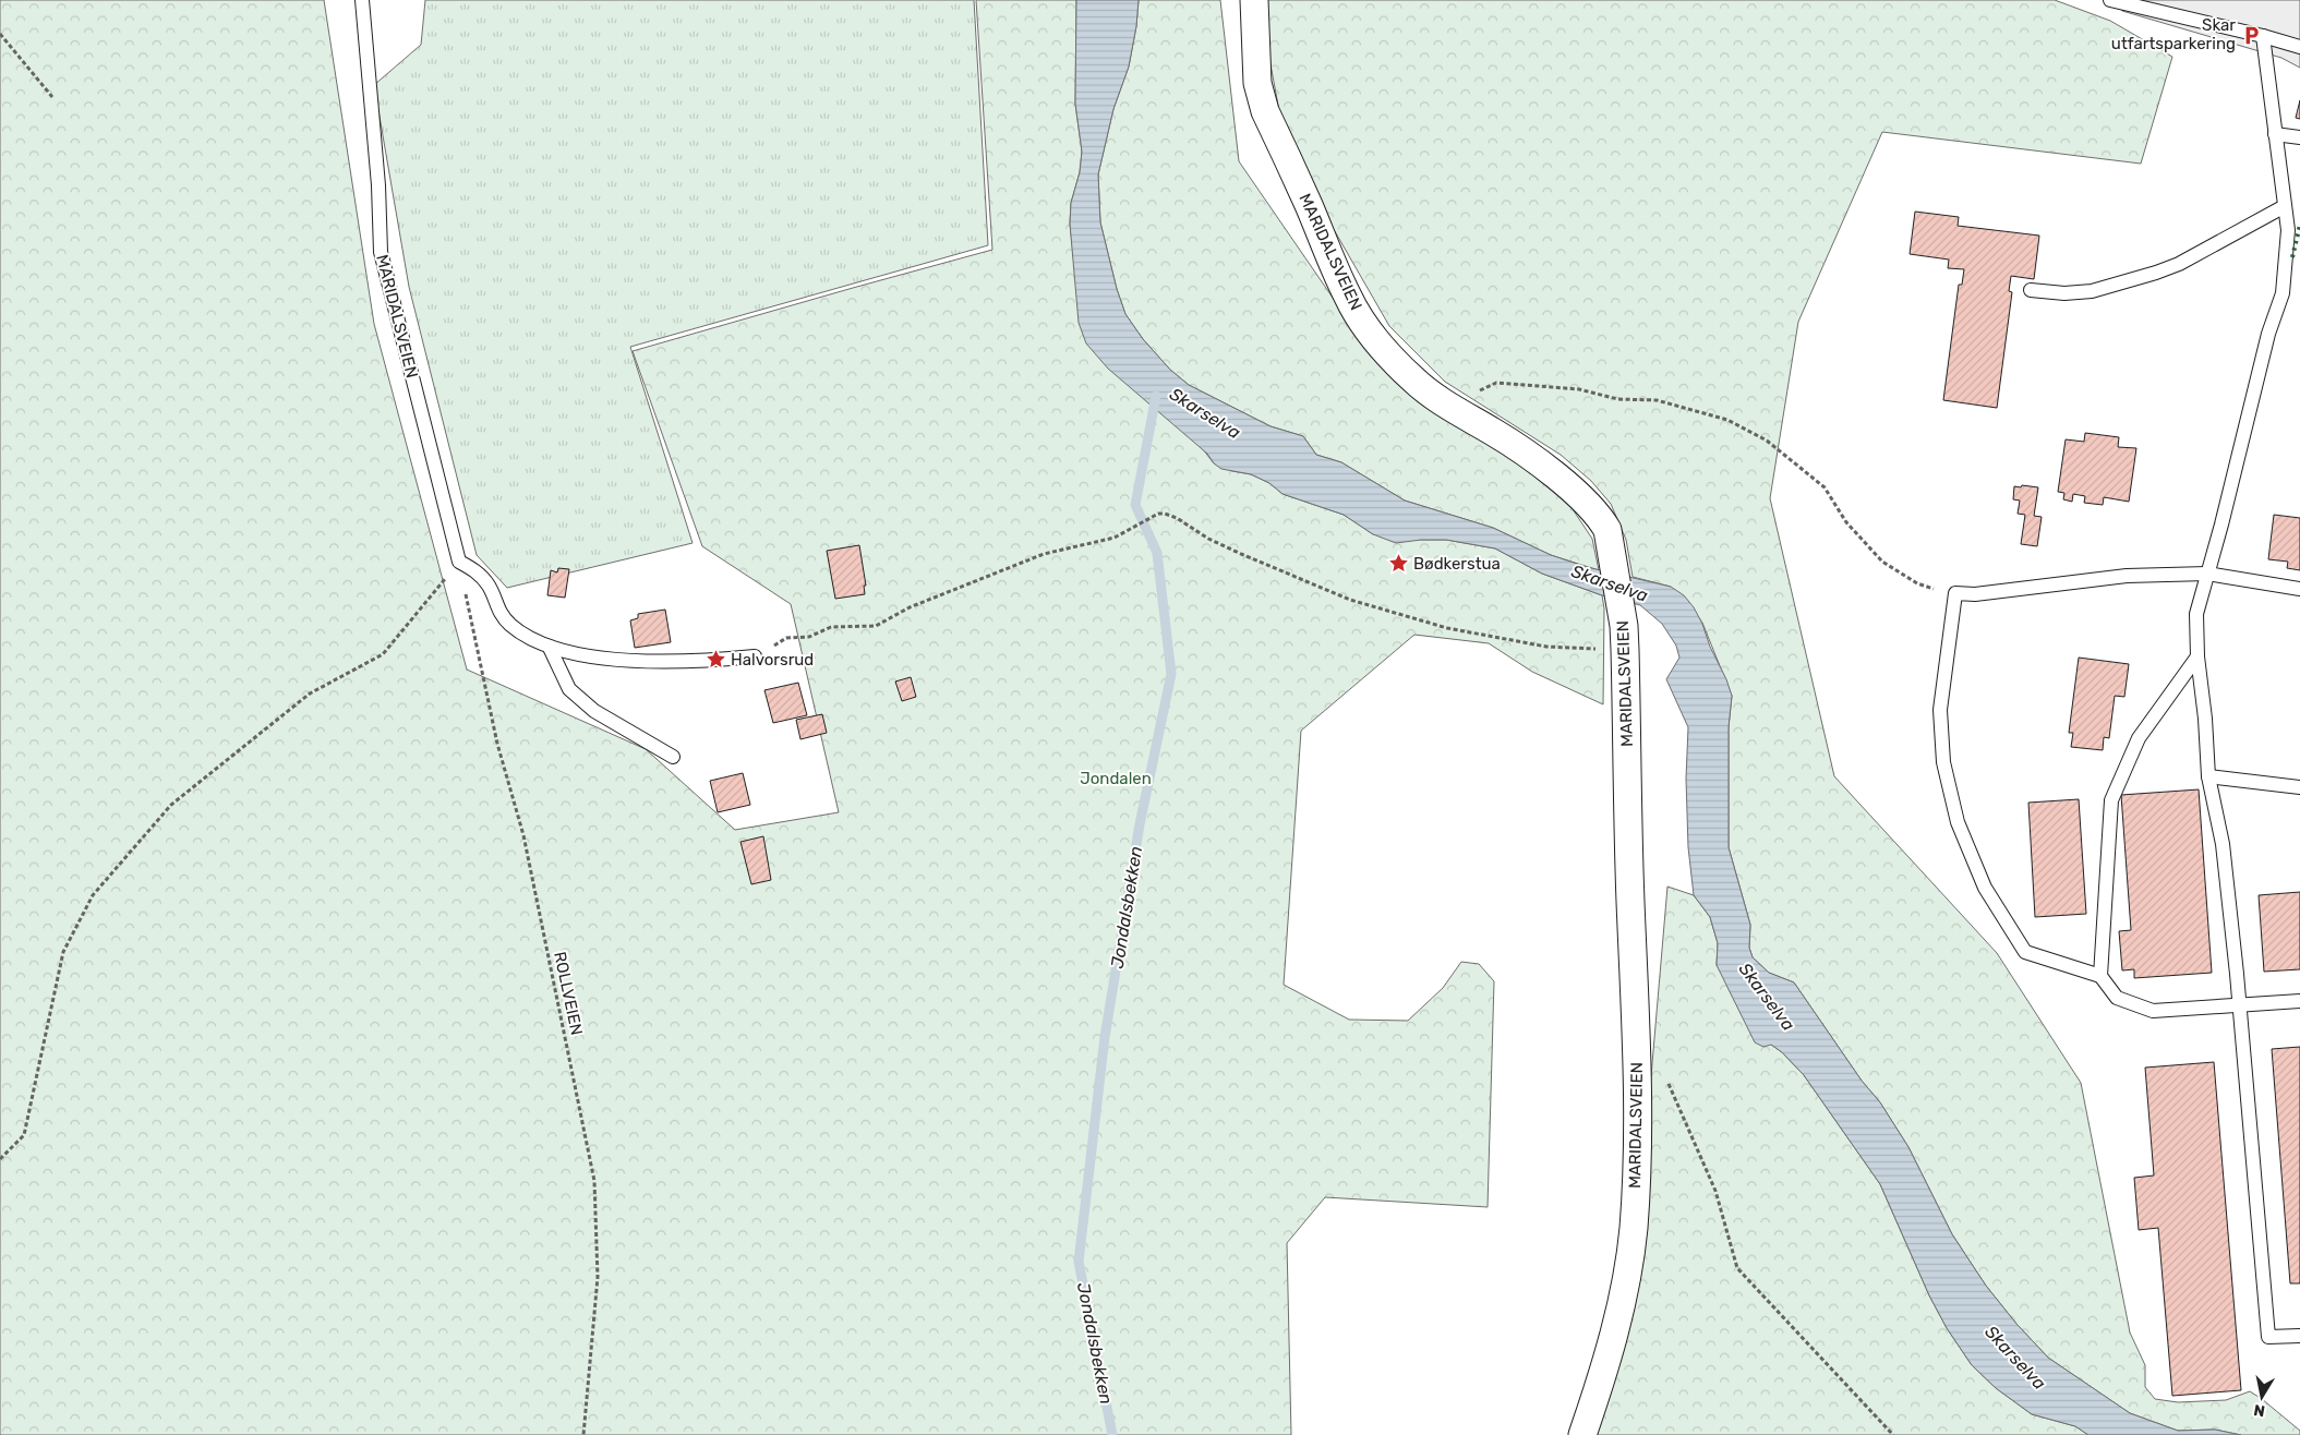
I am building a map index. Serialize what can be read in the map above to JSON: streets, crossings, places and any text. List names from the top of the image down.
{
  "streets": {
    "street": ["MARIDALSVEIEN"],
    "path": ["ROLLVEIEN"]
  },
  "crossings": [
    ["MARIDALSVEIEN", "ROLLVEIEN"]
  ],
  "water": ["Skarselva", "Jondalsbekken"],
  "parks": ["Jondalen"],
  "places": {
    "parking": ["Skar utfartsparkering"],
    "place": ["Bødkerstua", "Halvorsrud"]
  },
  "north": "bottom"
}
